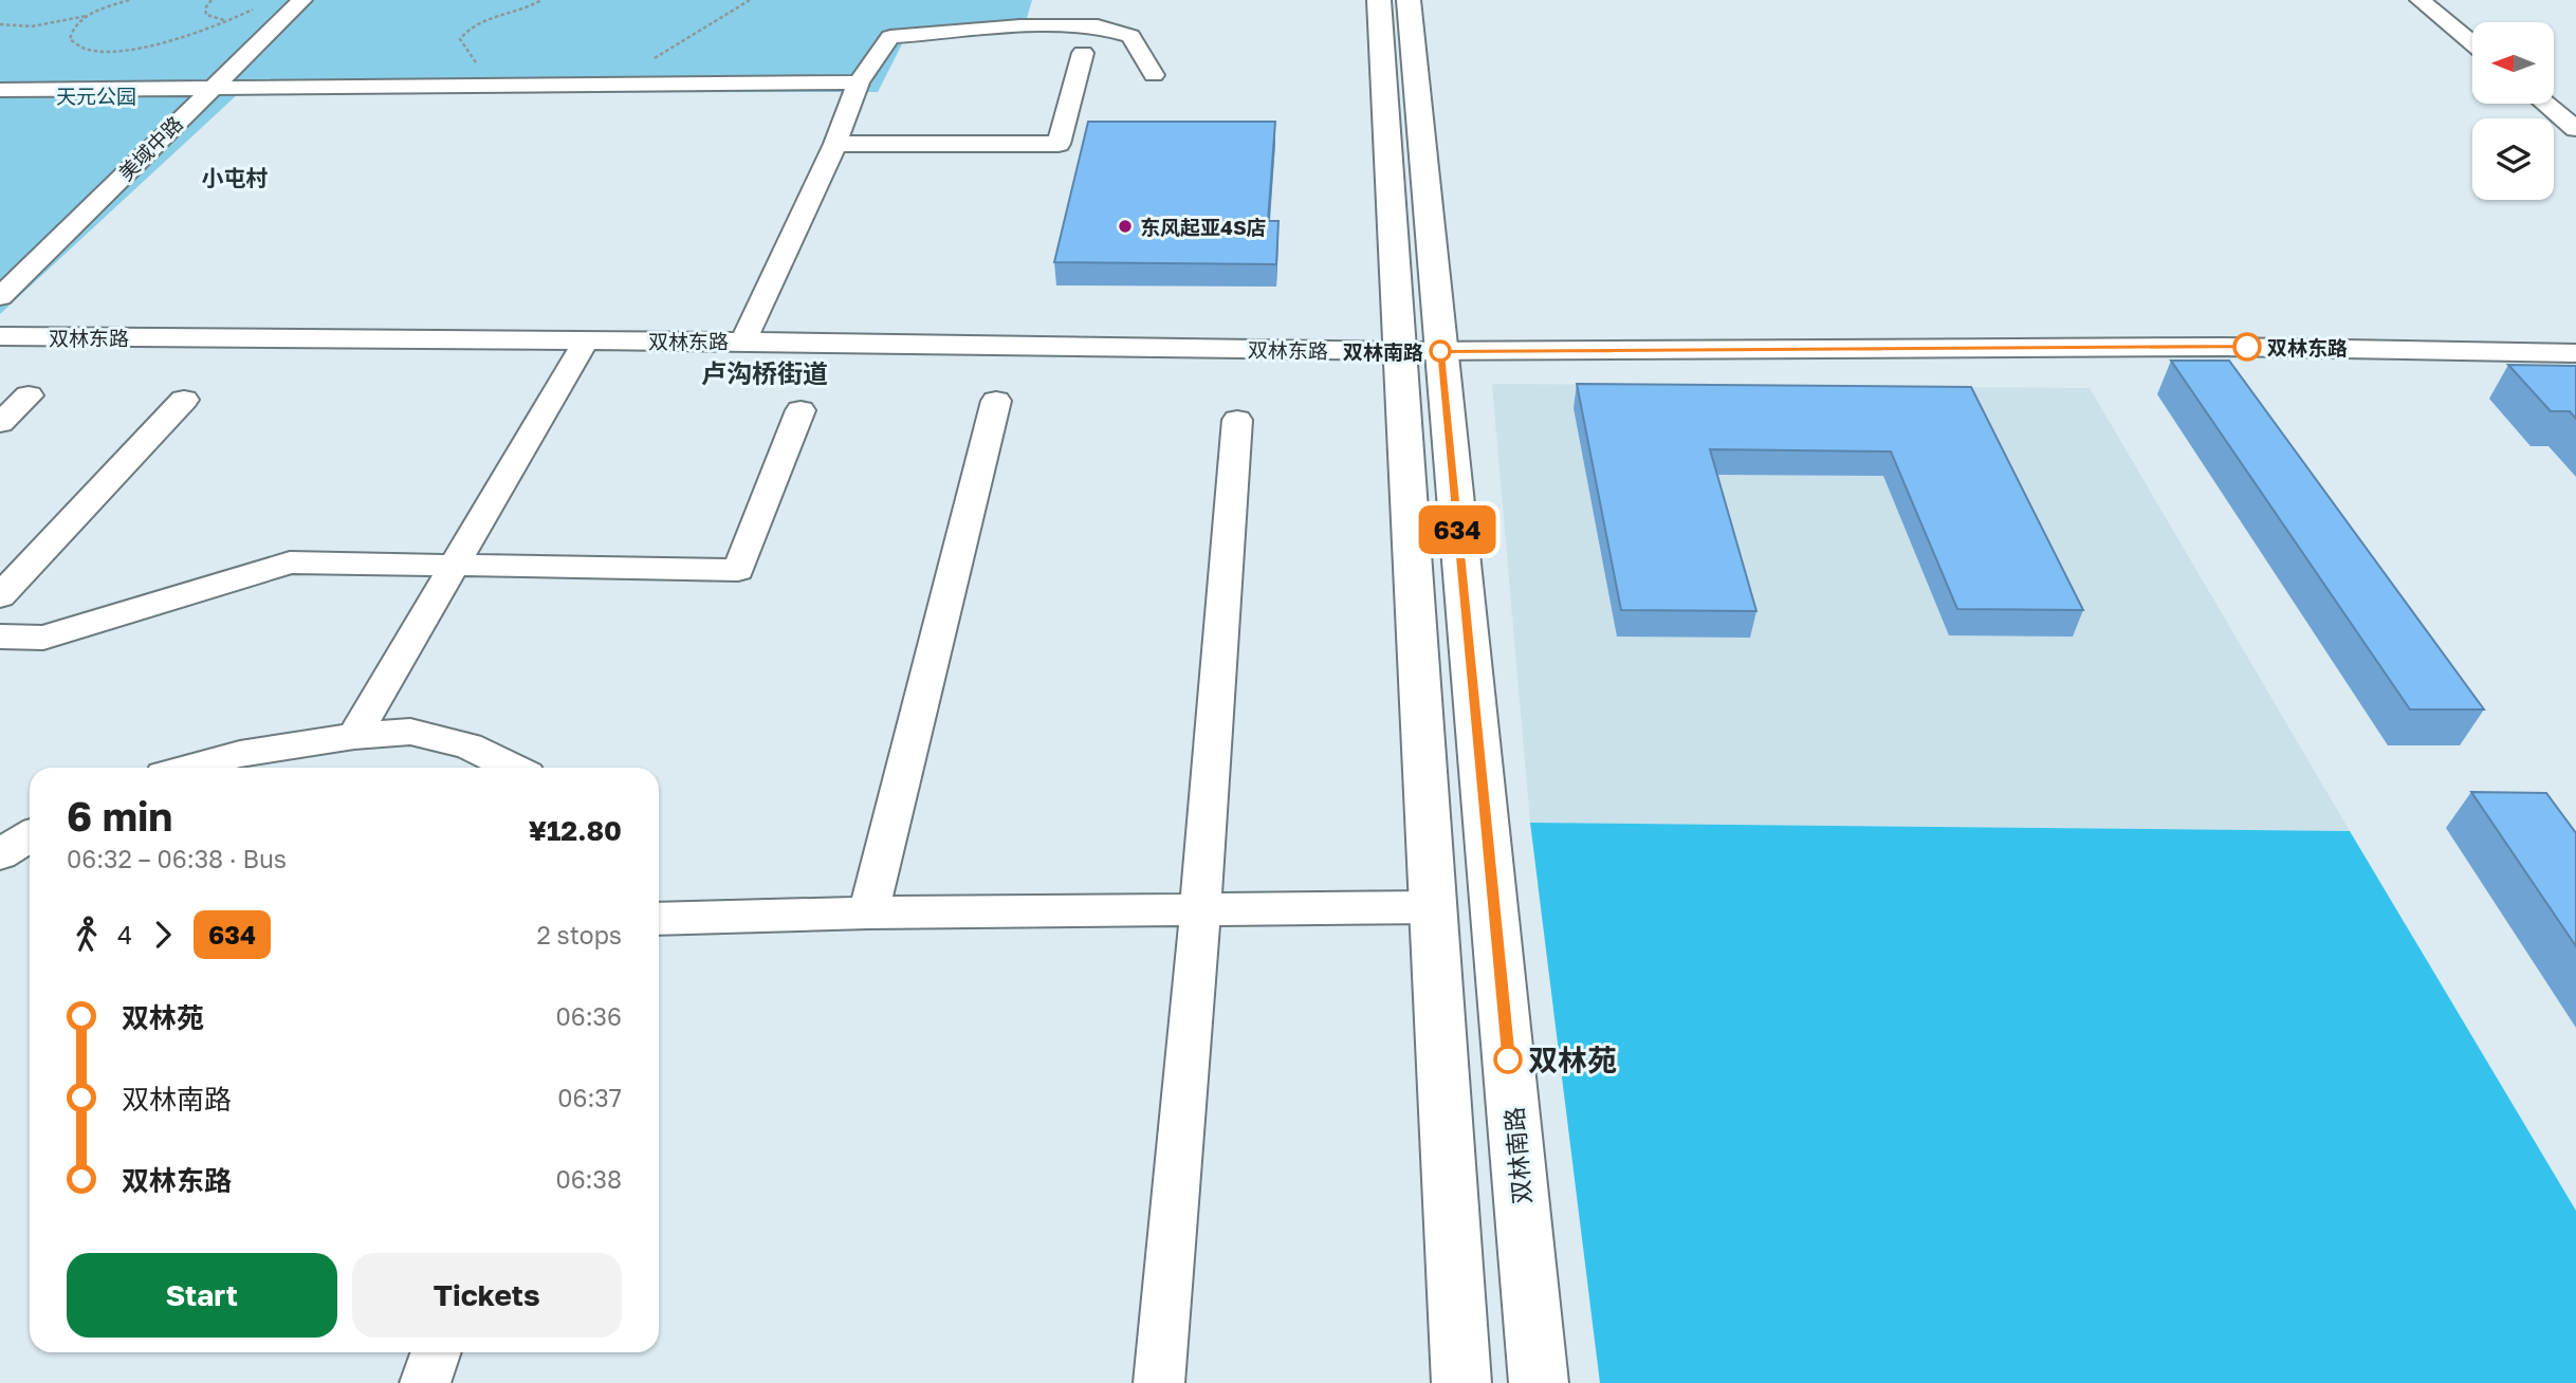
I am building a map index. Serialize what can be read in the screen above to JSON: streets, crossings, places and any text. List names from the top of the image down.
{
  "streets": {
    "street": ["美域中路", "双林东路", "双林南路"]
  },
  "crossings": [
    ["双林东路", "双林南路"]
  ],
  "districts": ["小屯村", "卢沟桥街道"],
  "parks": ["天元公园"],
  "places": [
    "东风起亚4S店",
    "双林东路",
    "双林南路",
    "双林苑"
  ],
  "lines": ["bus line 634"],
  "north": "left",
  "page": {
    "on_map": "634",
    "heading": ["6 min", "06:32 – 06:38 · Bus", "¥12.80"],
    "legs": ["4", "634", "2 stops"],
    "list": [
      {
        "name": "双林苑",
        "value": "06:36"
      },
      {
        "name": "双林南路",
        "value": "06:37"
      },
      {
        "name": "双林东路",
        "value": "06:38"
      }
    ],
    "buttons": ["Start", "Tickets"]
  }
}
